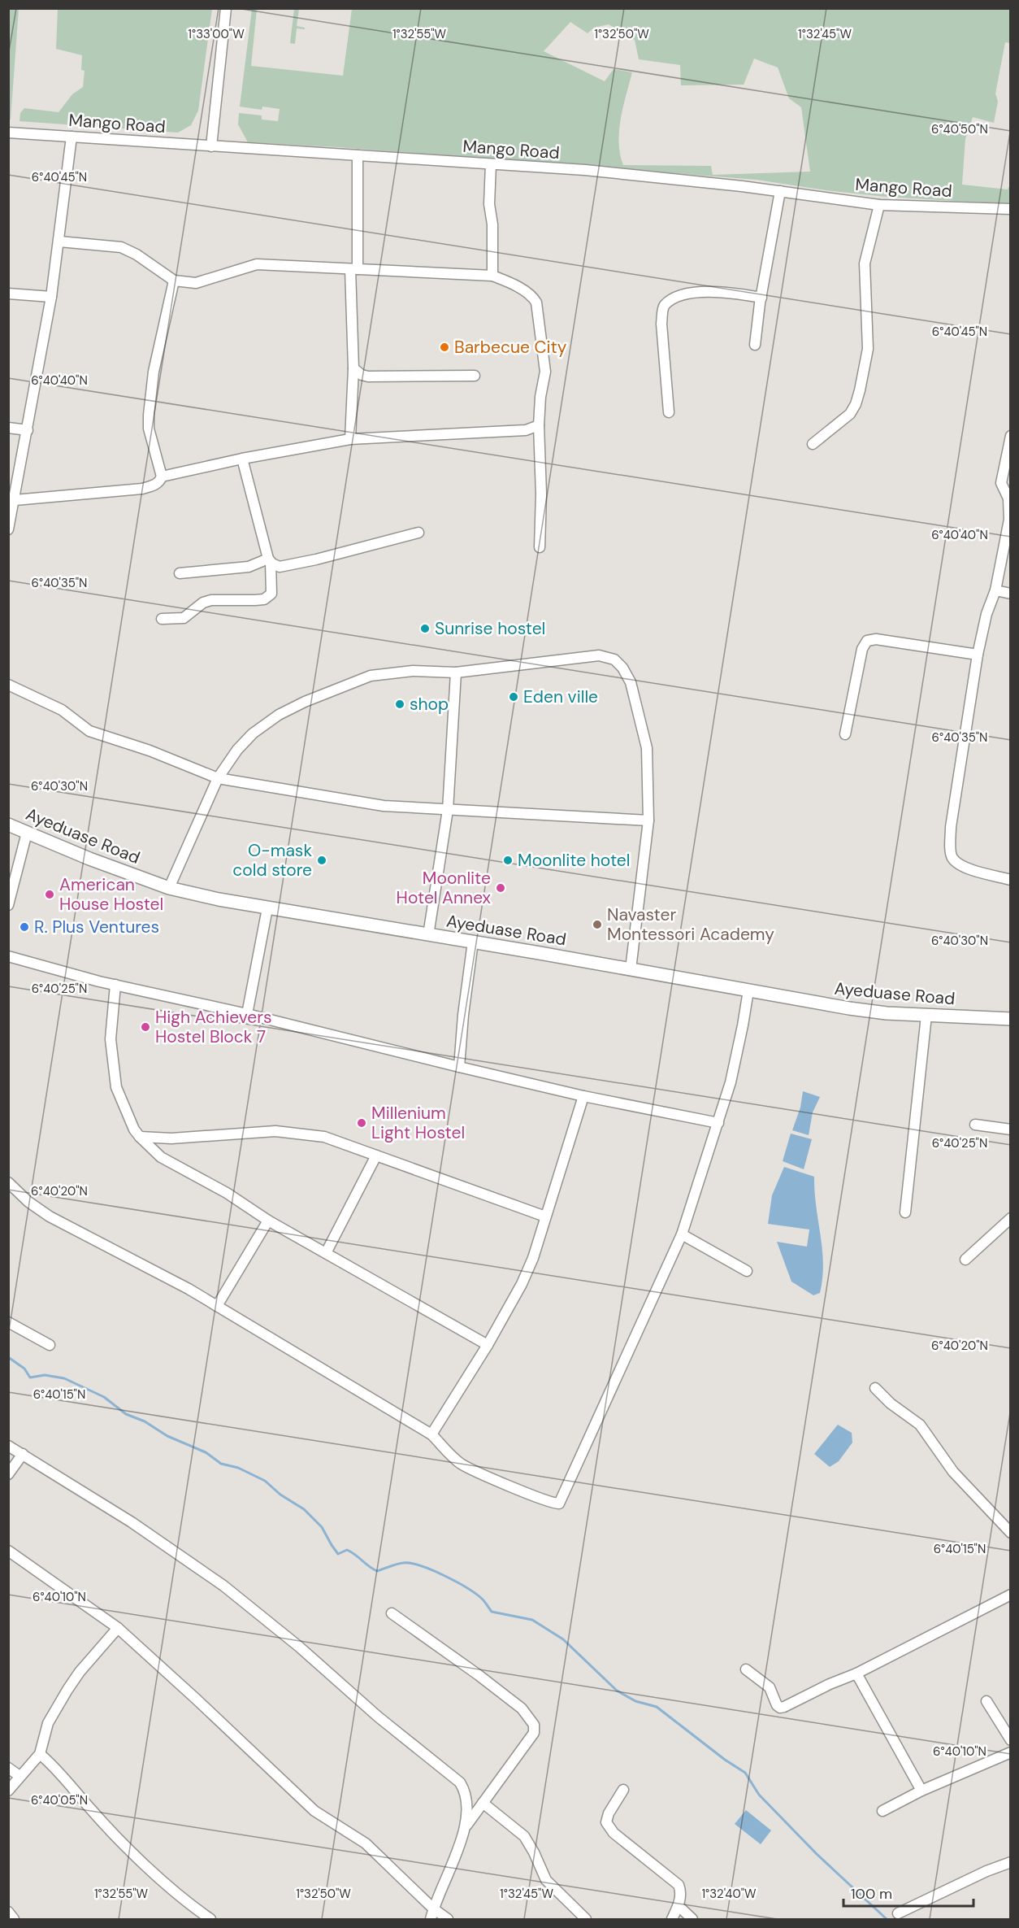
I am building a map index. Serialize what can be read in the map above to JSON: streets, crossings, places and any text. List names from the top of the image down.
{
  "streets": {
    "street": ["Mango Road", "Ayeduase Road"]
  },
  "places": [
    "Barbecue City",
    "Sunrise hostel",
    "Eden ville",
    "shop",
    "O-mask cold store",
    "Moonlite hotel",
    "Moonlite Hotel Annex",
    "American House Hostel",
    "Navaster Montessori Academy",
    "R. Plus Ventures",
    "High Achievers Hostel Block 7",
    "Millenium Light Hostel"
  ],
  "scale_bar": "100 m",
  "coordinates": [
    "1°33'00\"W",
    "1°32'55\"W",
    "1°32'50\"W",
    "1°32'45\"W",
    "6°40'50\"N",
    "6°40'45\"N",
    "6°40'40\"N",
    "6°40'35\"N",
    "6°40'30\"N",
    "6°40'25\"N",
    "6°40'20\"N",
    "6°40'15\"N",
    "6°40'10\"N",
    "6°40'05\"N",
    "1°32'40\"W"
  ]
}
